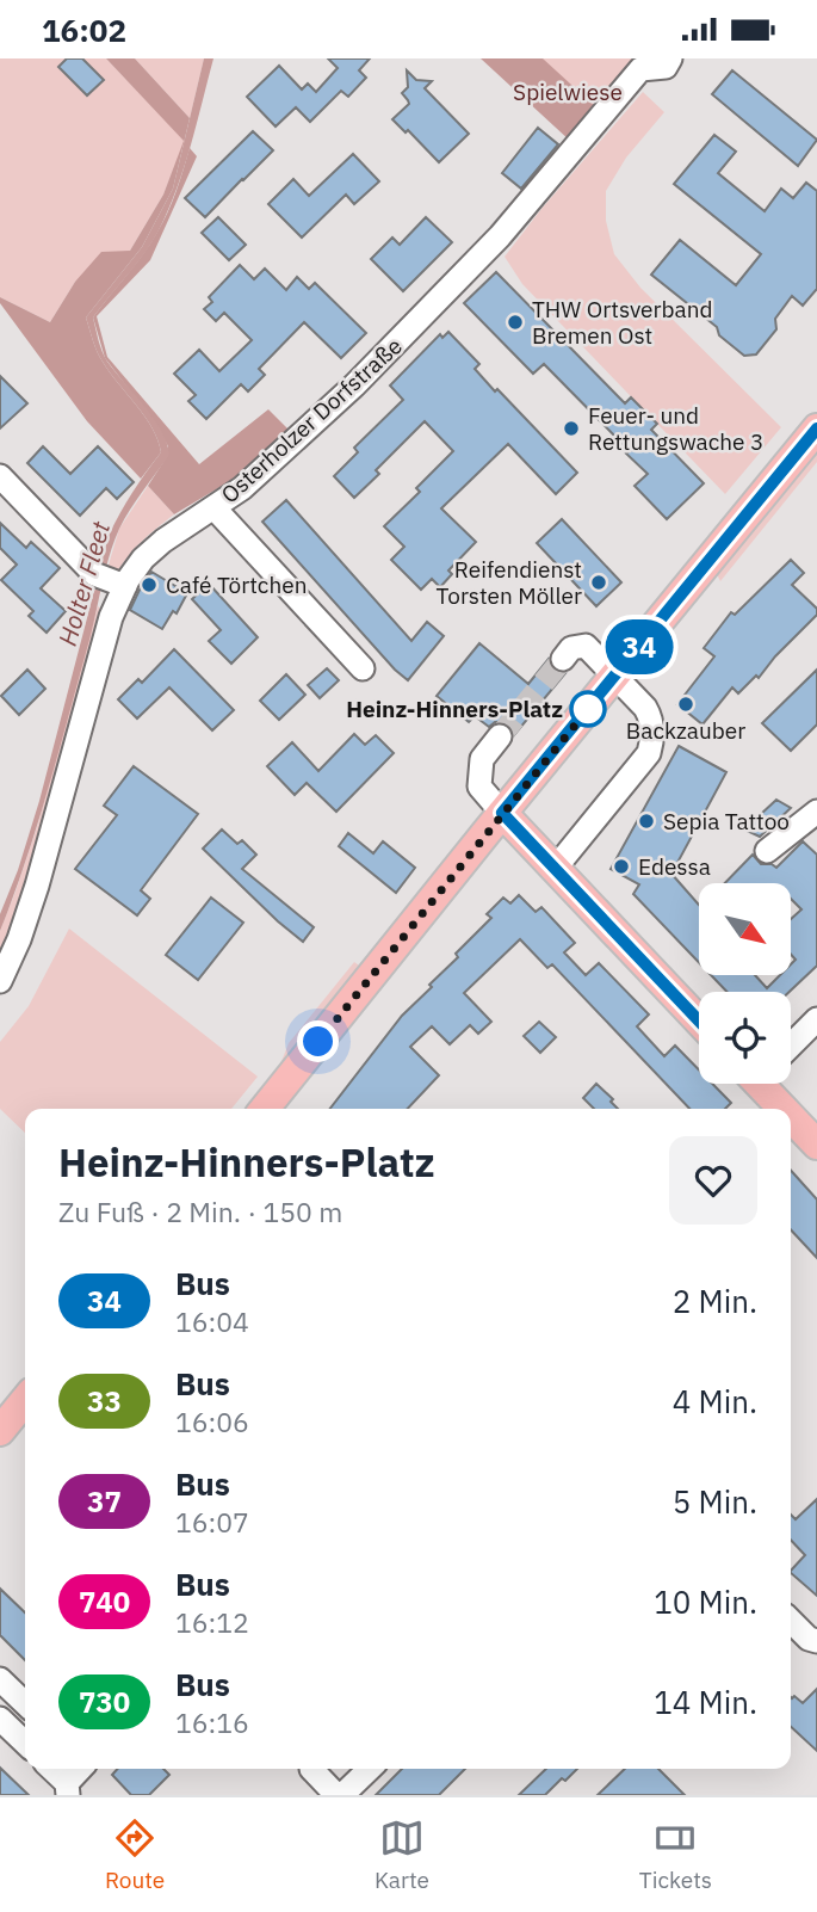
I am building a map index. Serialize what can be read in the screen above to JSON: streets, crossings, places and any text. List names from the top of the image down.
{
  "streets": {
    "street": ["Osterholzer Dorfstraße"]
  },
  "water": ["Holter Fleet"],
  "parks": ["Spielwiese"],
  "places": [
    "THW Ortsverband Bremen Ost",
    "Feuer- und Rettungswache 3",
    "Reifendienst Torsten Möller",
    "Café Törtchen",
    "Backzauber",
    "Heinz-Hinners-Platz",
    "Sepia Tattoo",
    "Edessa"
  ],
  "lines": ["bus line 34"],
  "north": "bottom right",
  "page": {
    "status": "16:02",
    "on_map": "34",
    "heading": ["Heinz-Hinners-Platz", "Zu Fuß · 2 Min. · 150 m"],
    "list": [
      {
        "mark": "34",
        "name": "Bus",
        "note": "16:04",
        "value": "2 Min."
      },
      {
        "mark": "33",
        "name": "Bus",
        "note": "16:06",
        "value": "4 Min."
      },
      {
        "mark": "37",
        "name": "Bus",
        "note": "16:07",
        "value": "5 Min."
      },
      {
        "mark": "740",
        "name": "Bus",
        "note": "16:12",
        "value": "10 Min."
      },
      {
        "mark": "730",
        "name": "Bus",
        "note": "16:16",
        "value": "14 Min."
      }
    ],
    "tabs": ["Route", "Karte", "Tickets"]
  }
}
